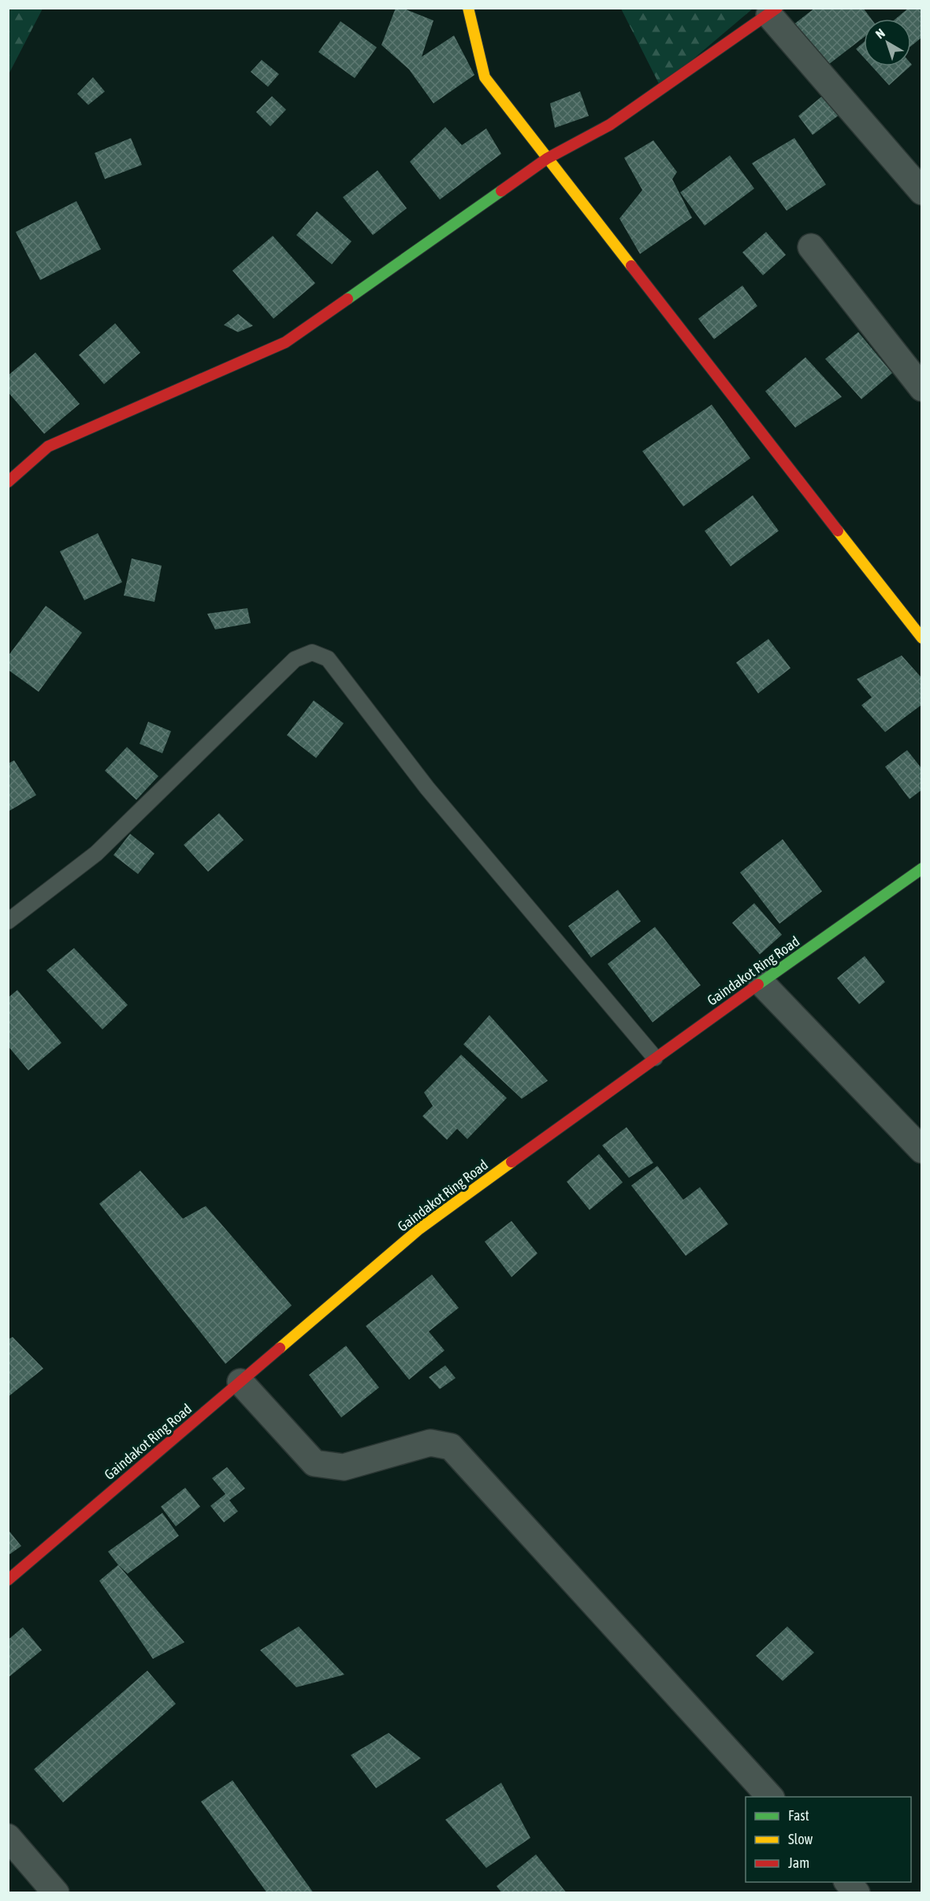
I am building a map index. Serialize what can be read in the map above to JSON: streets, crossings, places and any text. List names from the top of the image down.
{
  "streets": {
    "street": ["Gaindakot Ring Road"]
  },
  "legend": ["Fast", "Slow", "Jam"],
  "north": "top left"
}
